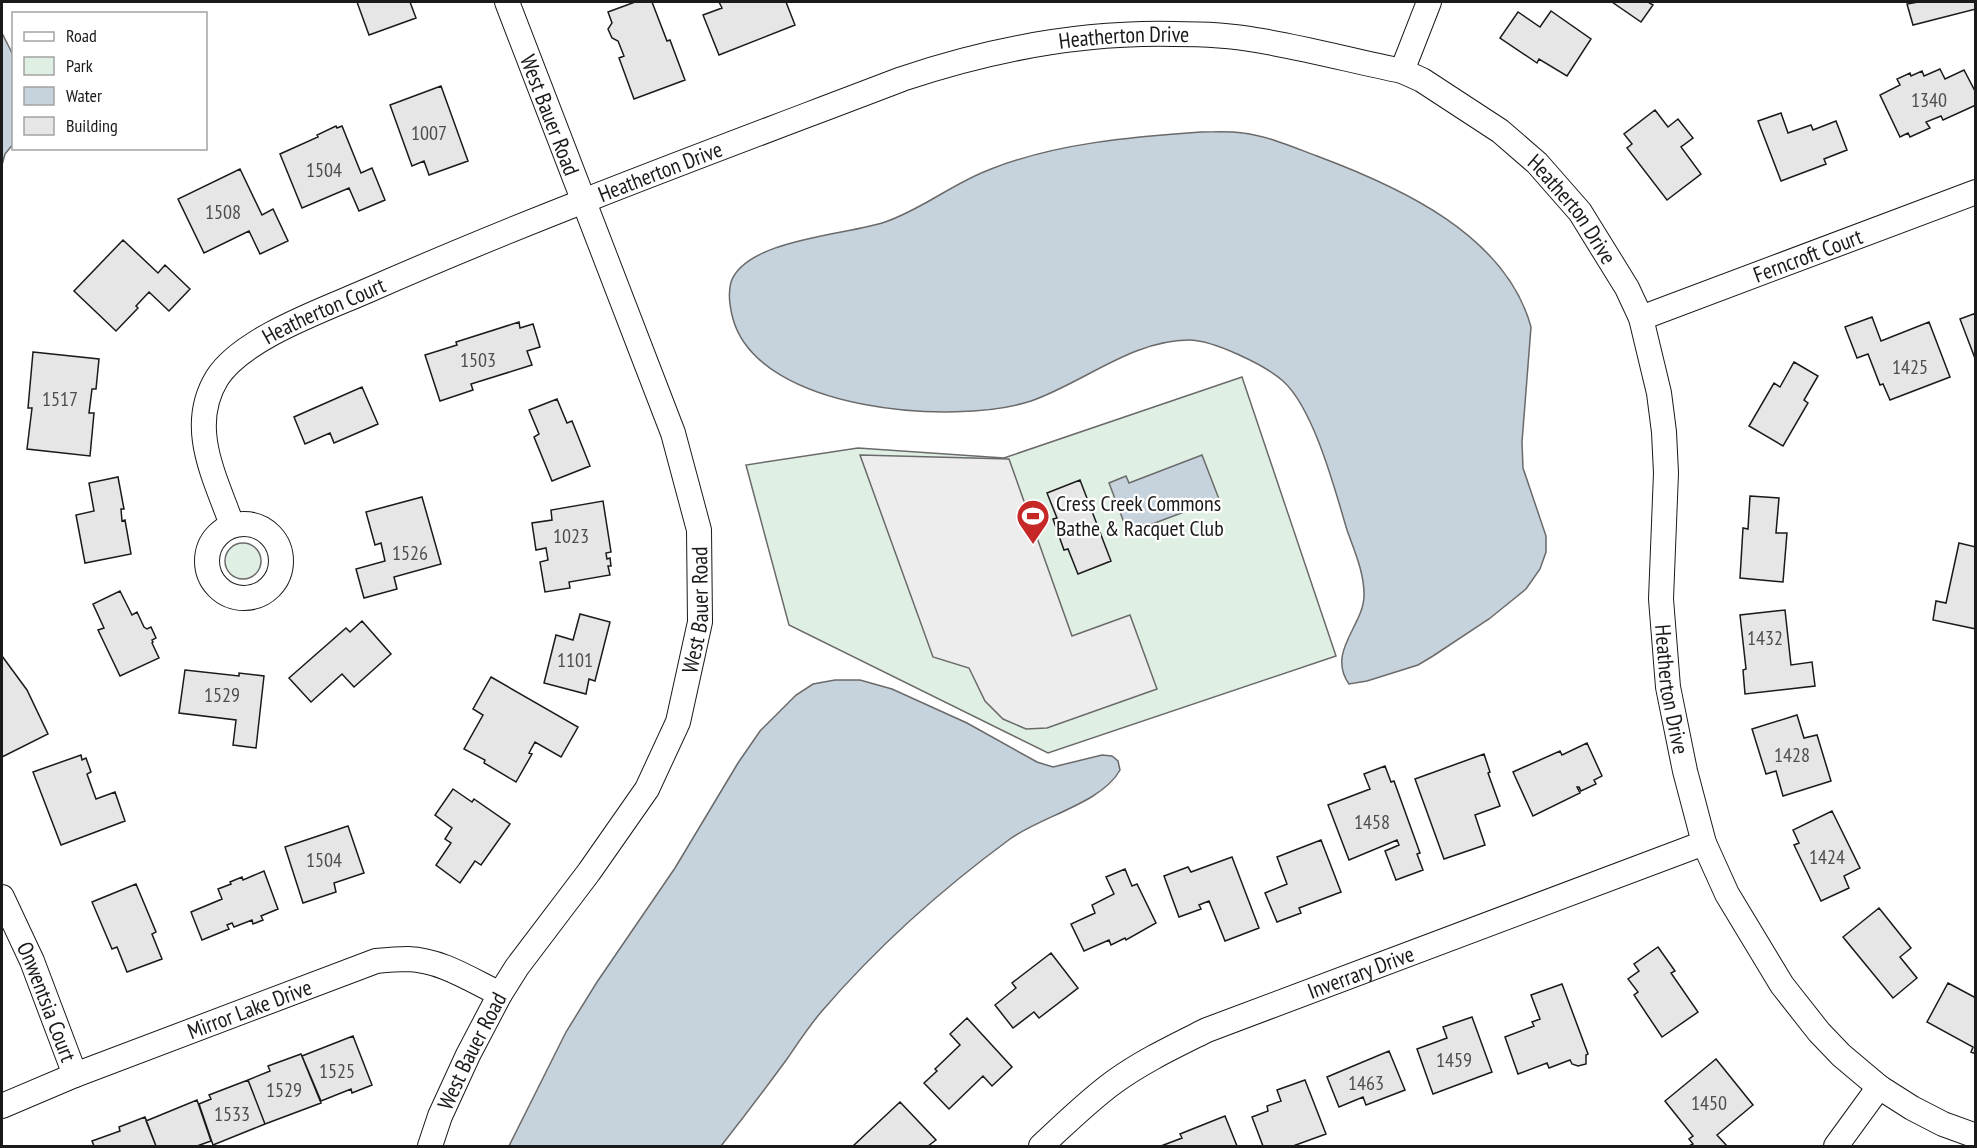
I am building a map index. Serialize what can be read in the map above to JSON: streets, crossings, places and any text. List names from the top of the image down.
{
  "streets": {
    "street": [
      "Heatherton Drive",
      "West Bauer Road",
      "Ferncroft Court",
      "Heatherton Court",
      "Inverrary Drive",
      "Onwentsia Court",
      "Mirror Lake Drive"
    ]
  },
  "crossings": [
    ["Heatherton Drive", "West Bauer Road"],
    ["Heatherton Drive", "Ferncroft Court"],
    ["Heatherton Drive", "Heatherton Court"],
    ["Heatherton Drive", "Inverrary Drive"],
    ["West Bauer Road", "Heatherton Court"],
    ["West Bauer Road", "Mirror Lake Drive"],
    ["Onwentsia Court", "Mirror Lake Drive"]
  ],
  "places": {
    "sports": ["Cress Creek Commons Bathe & Racquet Club"]
  },
  "house_numbers": [
    "1340",
    "1007",
    "1504",
    "1508",
    "1503",
    "1425",
    "1517",
    "1023",
    "1526",
    "1432",
    "1101",
    "1529",
    "1428",
    "1458",
    "1424",
    "1504",
    "1459",
    "1525",
    "1463",
    "1529",
    "1450",
    "1533"
  ],
  "legend": [
    "Road",
    "Park",
    "Water",
    "Building"
  ]
}
